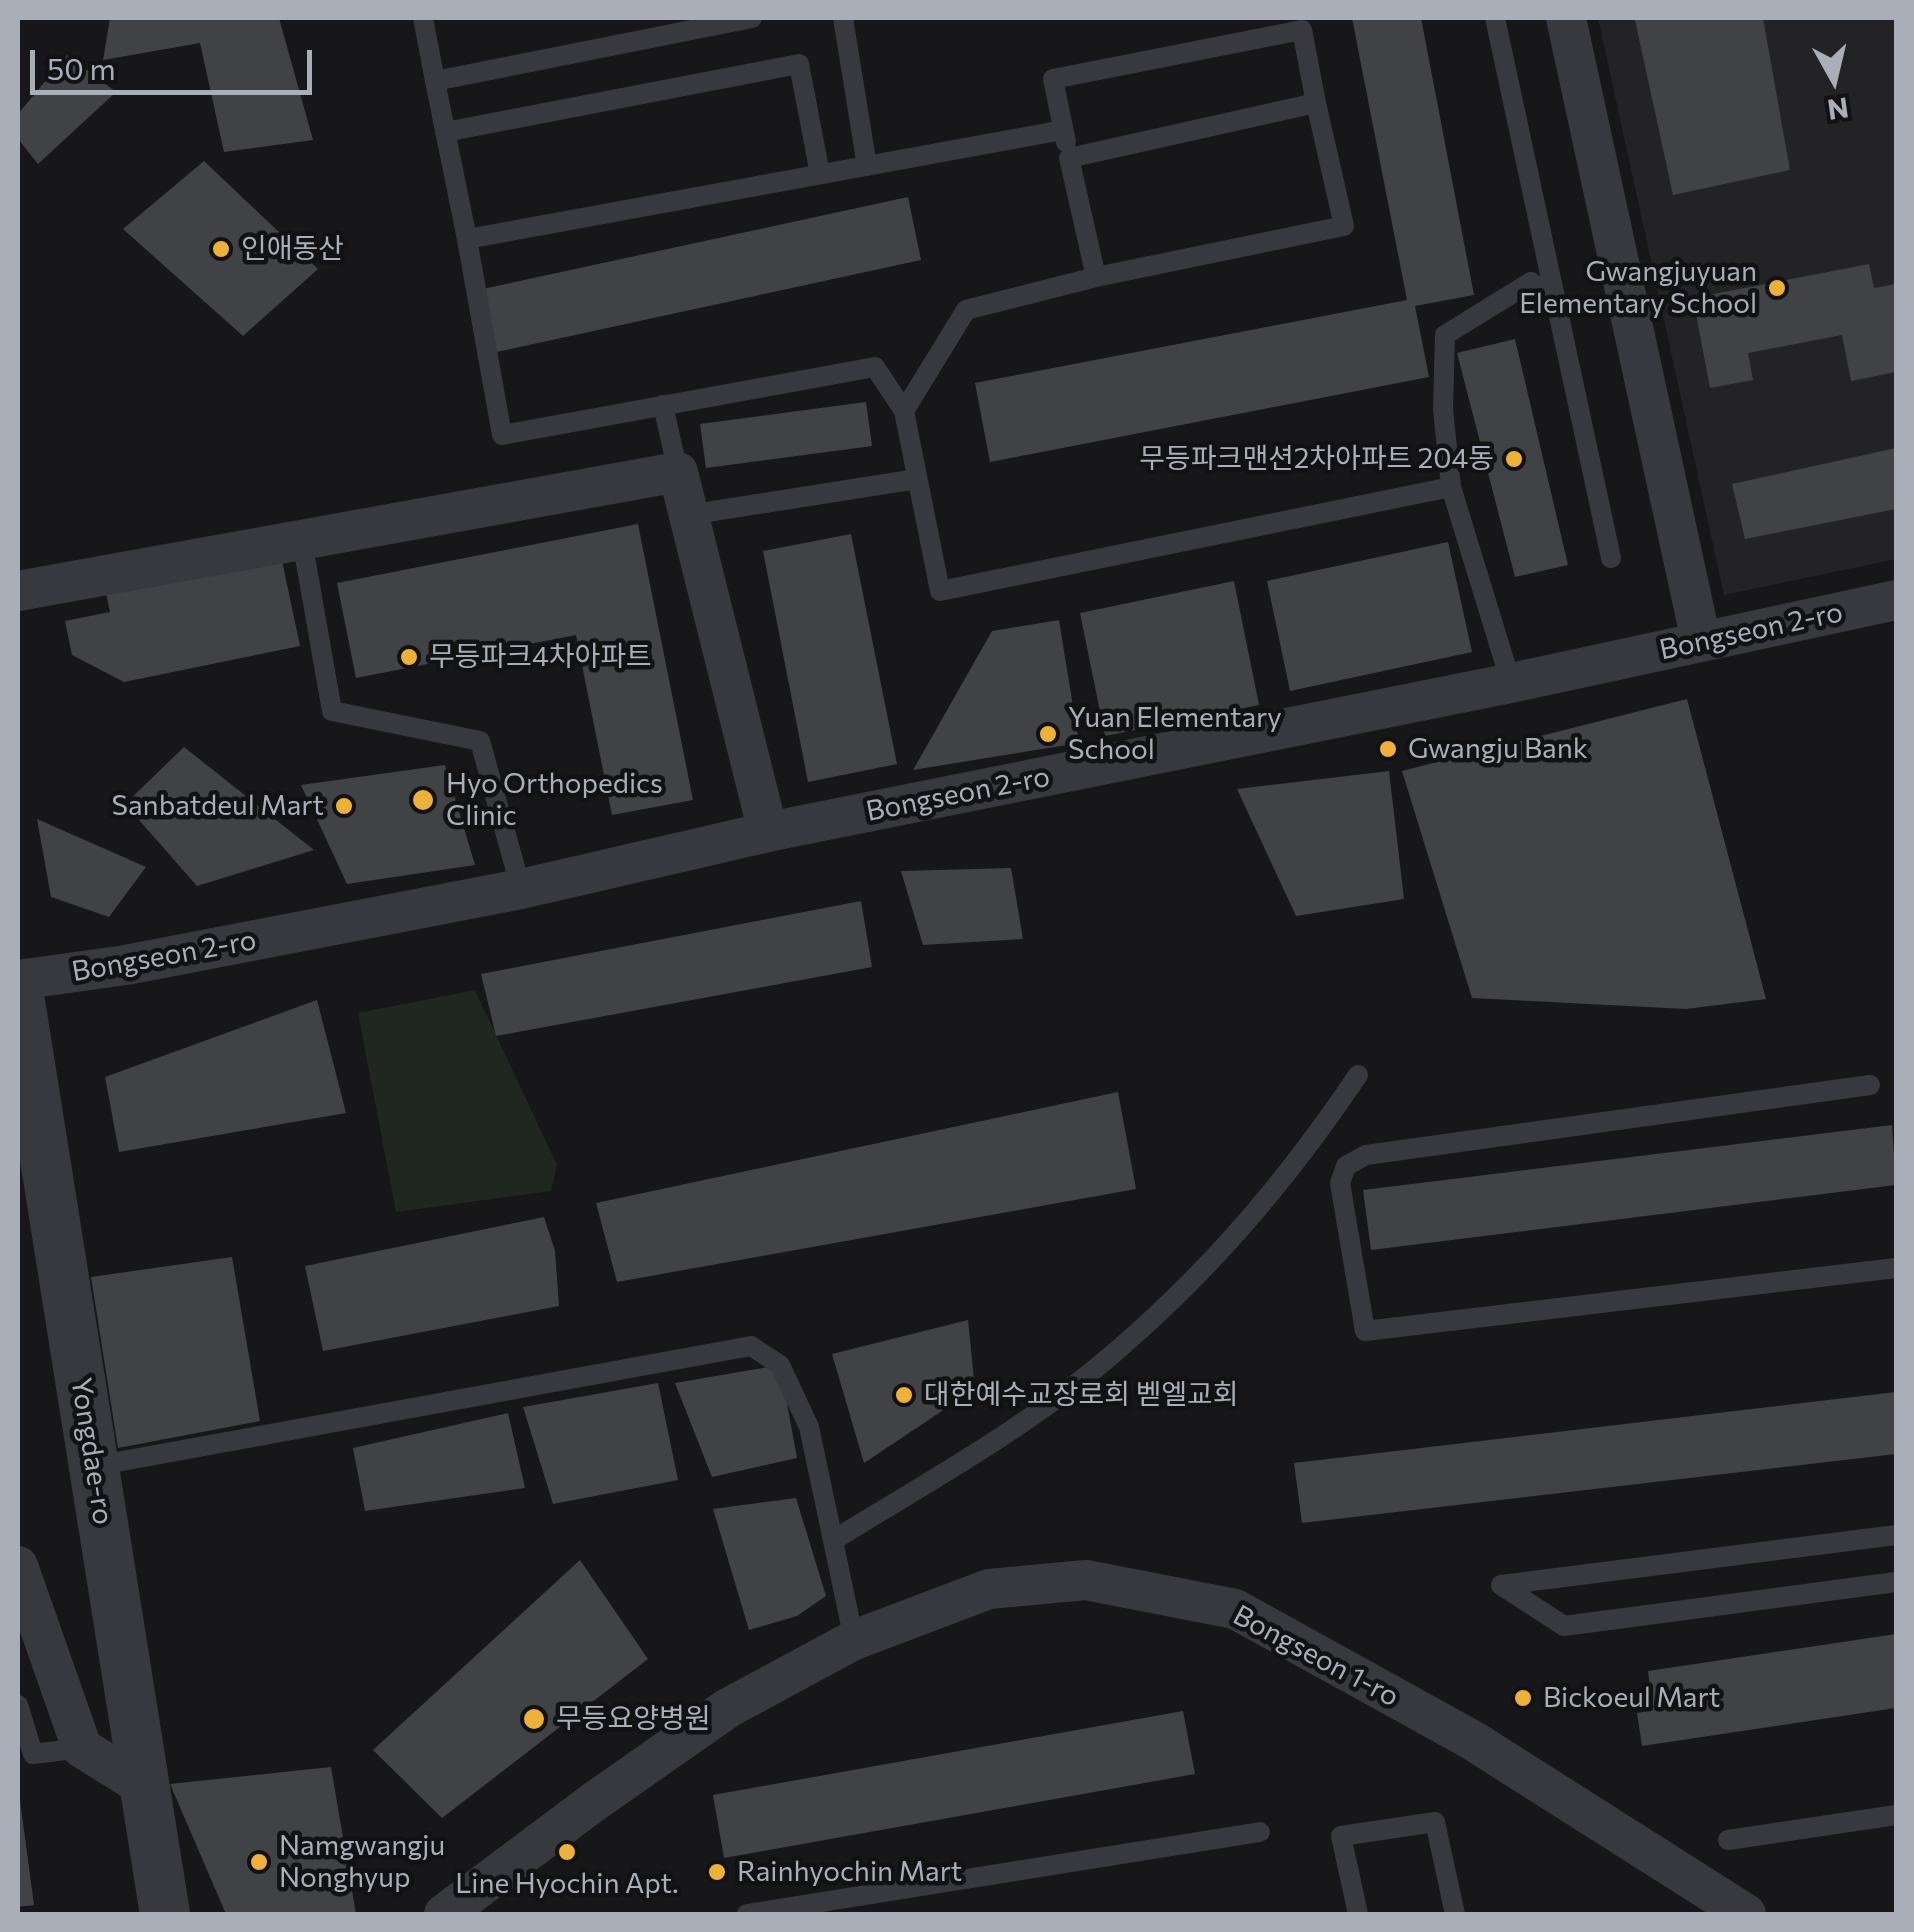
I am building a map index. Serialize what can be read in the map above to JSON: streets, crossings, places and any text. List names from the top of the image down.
{
  "streets": {
    "street": ["Bongseon 2-ro", "Yongdae-ro", "Bongseon 1-ro"]
  },
  "places": [
    "인애동산",
    "Gwangjuyuan Elementary School",
    "무등파크맨션2차아파트 204동",
    "무등파크4차아파트",
    "Yuan Elementary School",
    "Gwangju Bank",
    "Hyo Orthopedics Clinic",
    "Sanbatdeul Mart",
    "대한예수교장로회 벧엘교회",
    "Bickoeul Mart",
    "무등요양병원",
    "Line Hyochin Apt.",
    "Namgwangju Nonghyup",
    "Rainhyochin Mart"
  ],
  "scale_bar": "50 m",
  "north": "bottom"
}
